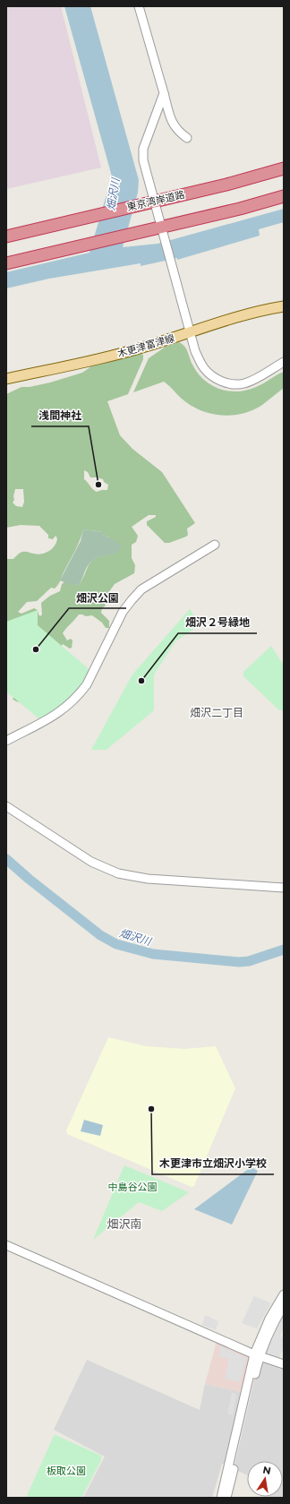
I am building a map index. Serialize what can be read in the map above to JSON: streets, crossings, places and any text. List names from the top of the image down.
{
  "streets": {
    "highway": ["東京湾岸道路"],
    "main road": ["木更津富津線"]
  },
  "districts": ["畑沢二丁目", "畑沢南"],
  "water": ["畑沢川"],
  "parks": ["中島谷公園", "板取公園"],
  "places": [
    "浅間神社",
    "畑沢公園",
    "畑沢２号緑地",
    "木更津市立畑沢小学校"
  ],
  "north": "top"
}
